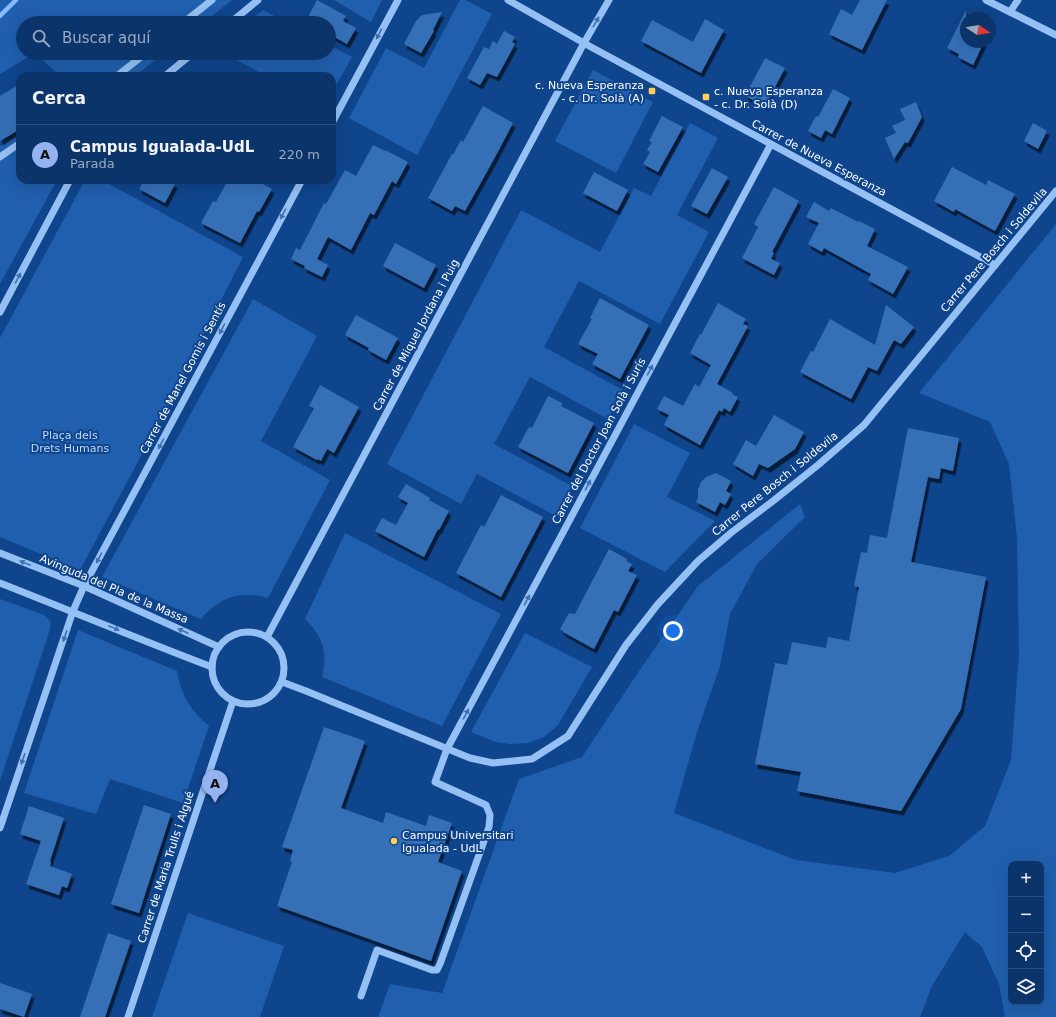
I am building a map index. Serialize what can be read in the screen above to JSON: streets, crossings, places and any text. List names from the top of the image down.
{
  "streets": {
    "street": [
      "Carrer de Nueva Esperanza",
      "Carrer Pere Bosch i Soldevila",
      "Carrer de Miquel Jordana i Puig",
      "Carrer de Manel Gomis i Sentís",
      "Carrer del Doctor Joan Solà i Surís",
      "Avinguda del Pla de la Massa",
      "Carrer de Maria Trulls i Algué"
    ]
  },
  "crossings": [
    ["Carrer de Nueva Esperanza", "Carrer Pere Bosch i Soldevila"],
    ["Carrer de Nueva Esperanza", "Carrer de Miquel Jordana i Puig"],
    ["Carrer de Nueva Esperanza", "Carrer del Doctor Joan Solà i Surís"],
    ["Carrer Pere Bosch i Soldevila", "Carrer del Doctor Joan Solà i Surís"],
    ["Carrer de Miquel Jordana i Puig", "Avinguda del Pla de la Massa"],
    ["Carrer de Miquel Jordana i Puig", "Carrer de Maria Trulls i Algué"],
    ["Carrer de Manel Gomis i Sentís", "Avinguda del Pla de la Massa"],
    ["Avinguda del Pla de la Massa", "Carrer de Maria Trulls i Algué"]
  ],
  "one_way": ["Carrer de Manel Gomis i Sentís", "Carrer del Doctor Joan Solà i Surís"],
  "parks": ["Plaça dels Drets Humans"],
  "places": {
    "transit": ["c. Nueva Esperanza - c. Dr. Solà (A)", "c. Nueva Esperanza - c. Dr. Solà (D)"],
    "other": ["Campus Universitari Igualada - UdL"]
  },
  "north": "right",
  "page": {
    "search": "Buscar aquí",
    "heading": "Cerca",
    "list": [
      {
        "mark": "A",
        "name": "Campus Igualada-UdL",
        "note": "Parada",
        "value": "220 m"
      }
    ],
    "pins": "A",
    "map_buttons": ["+", "−"]
  }
}
